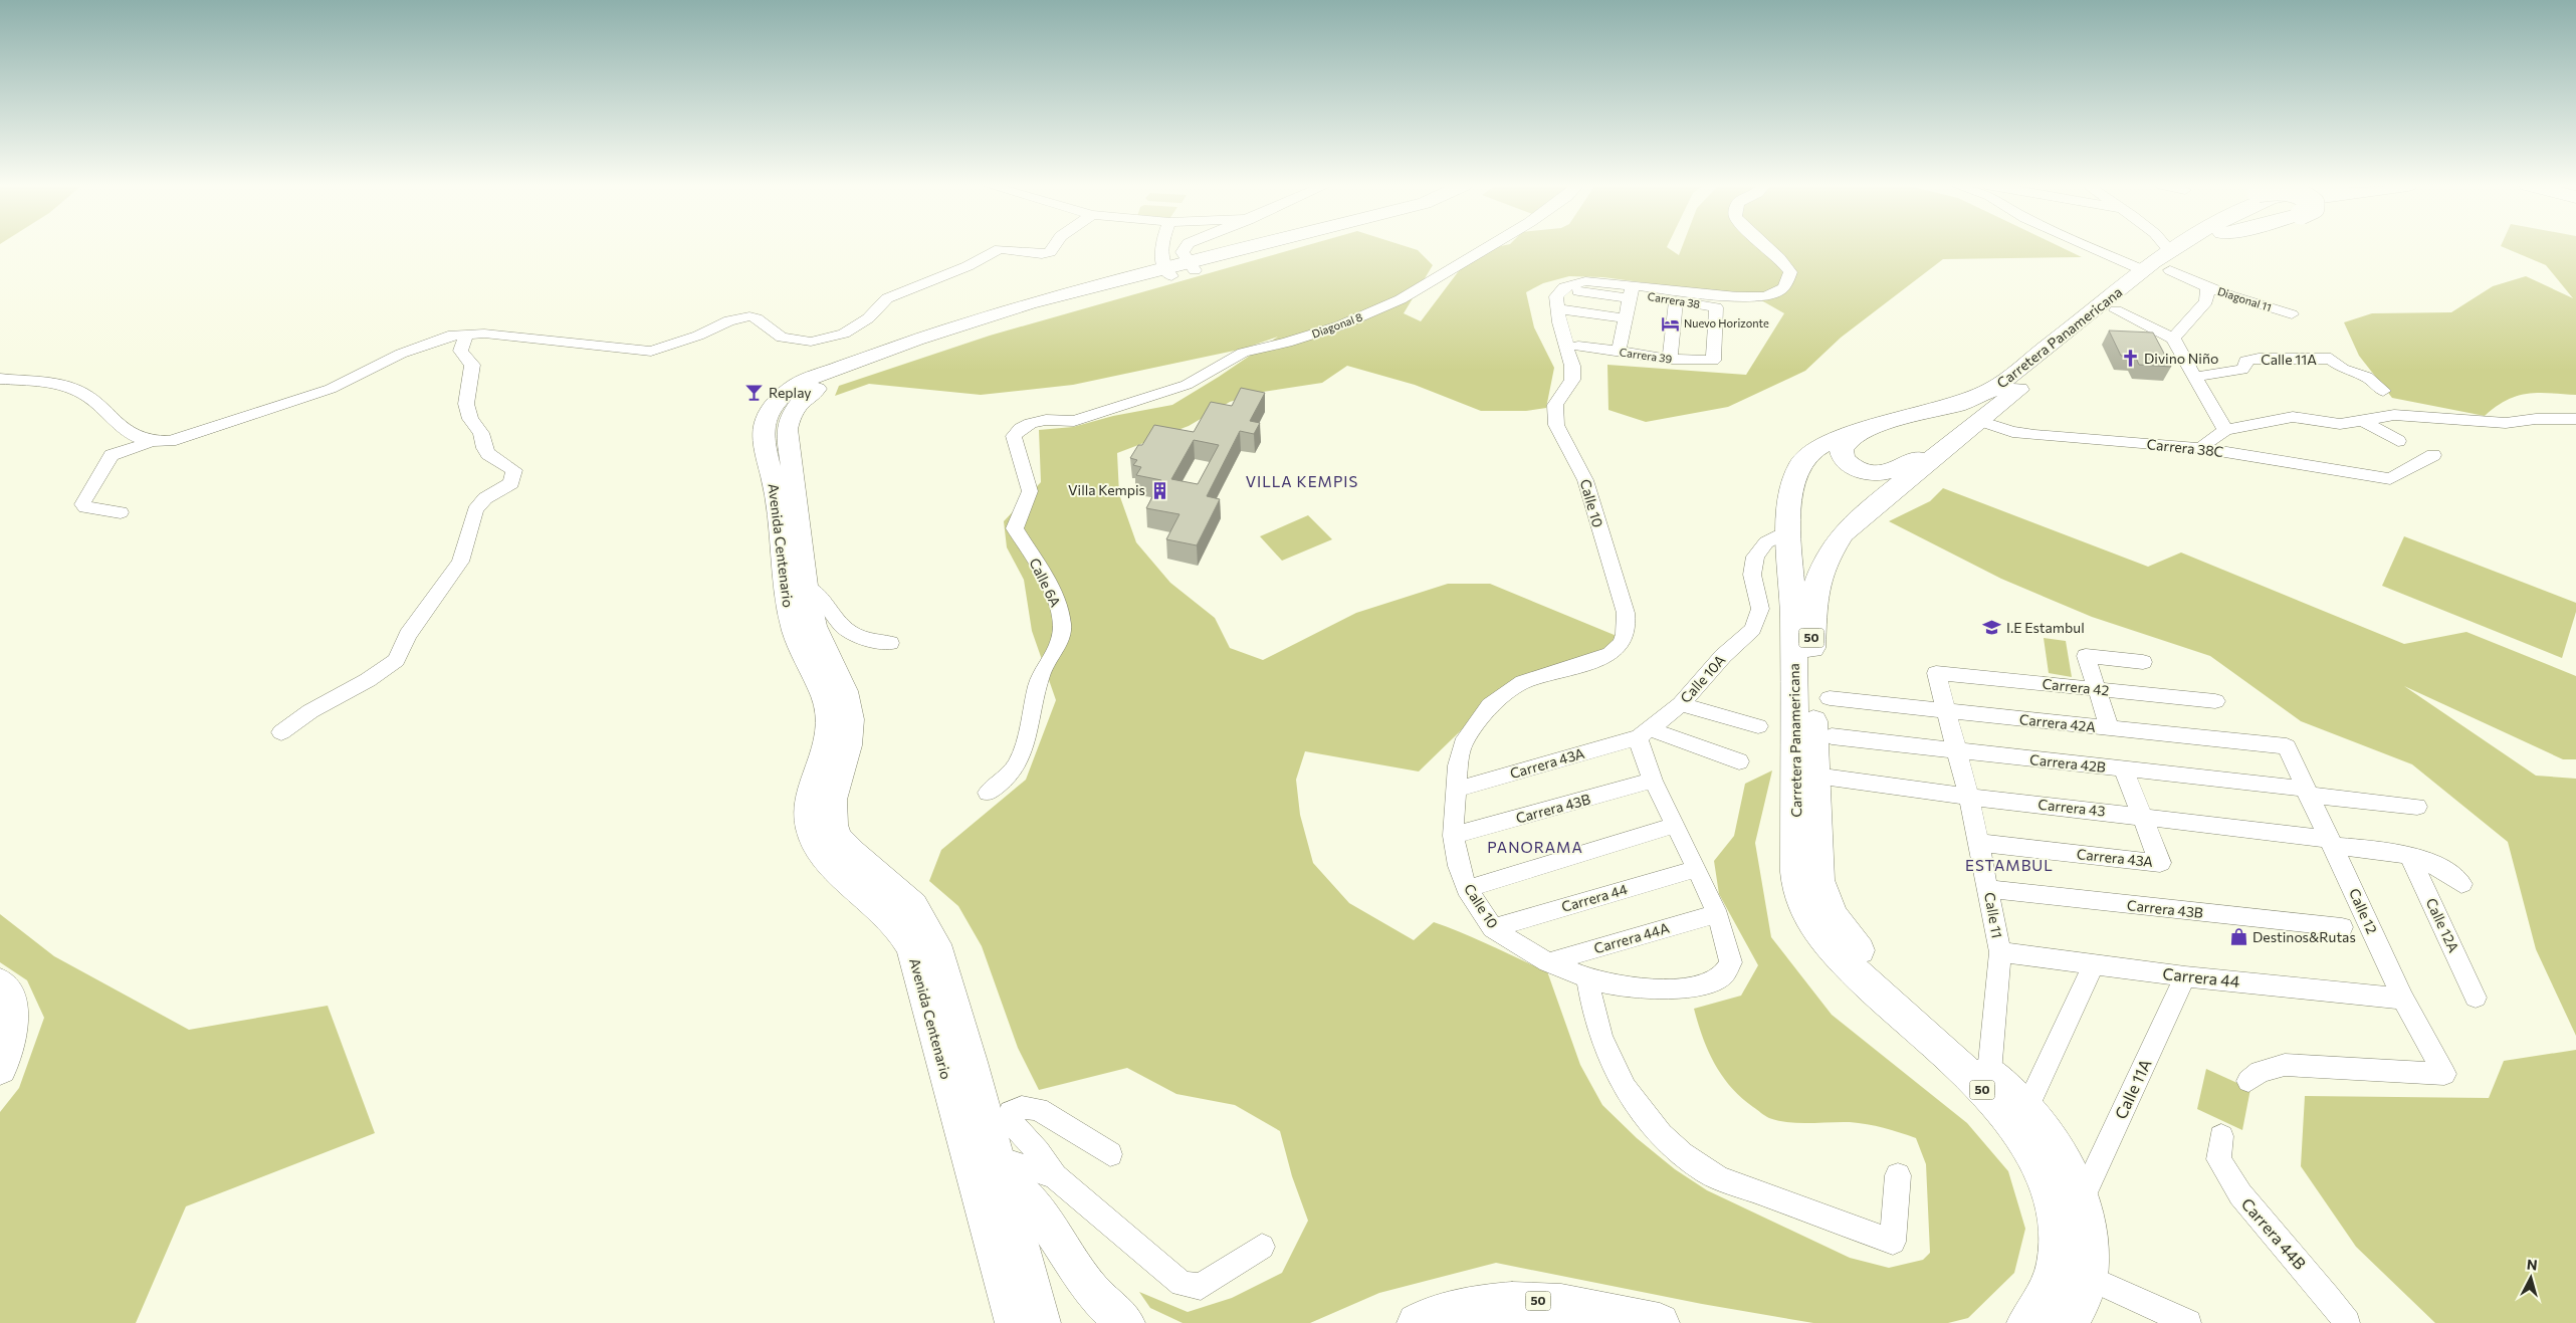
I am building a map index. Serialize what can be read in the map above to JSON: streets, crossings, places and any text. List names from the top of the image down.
{
  "streets": {
    "highway": ["Carretera Panamericana", "50"],
    "main road": ["Avenida Centenario"],
    "street": [
      "Diagonal 11",
      "Carrera 38",
      "Diagonal 8",
      "Carrera 39",
      "Calle 11A",
      "Carrera 38C",
      "Calle 10",
      "Calle 6A",
      "Calle 10A",
      "Carrera 42",
      "Carrera 42A",
      "Carrera 43A",
      "Carrera 42B",
      "Carrera 43",
      "Carrera 43B",
      "Carrera 44",
      "Calle 12",
      "Calle 11",
      "Calle 12A",
      "Carrera 44A",
      "Carrera 44B"
    ]
  },
  "crossings": [
    ["Diagonal 11", "Carretera Panamericana"],
    ["Carrera 38", "Carrera 39"],
    ["Carrera 38", "Calle 10"],
    ["Diagonal 8", "Calle 6A"],
    ["Carretera Panamericana", "Calle 11A"],
    ["Carretera Panamericana", "Carrera 38C"],
    ["Carretera Panamericana", "Calle 10A"],
    ["Carretera Panamericana", "Carrera 43"],
    ["Carretera Panamericana", "Calle 11"],
    ["Calle 11A", "Carrera 44"],
    ["Calle 10", "Carrera 43A"],
    ["Calle 10", "Carrera 43B"],
    ["Calle 10", "Carrera 44"],
    ["Calle 10", "Carrera 44A"],
    ["Calle 10A", "Carrera 43A"],
    ["Carrera 42", "Calle 11"],
    ["Carrera 42A", "Calle 12"],
    ["Carrera 42A", "Calle 11"],
    ["Carrera 43A", "Carrera 43"],
    ["Carrera 43A", "Calle 11"],
    ["Carrera 42B", "Calle 12"],
    ["Carrera 42B", "Calle 11"],
    ["Carrera 43", "Calle 12"],
    ["Carrera 43", "Calle 11"],
    ["Carrera 43", "Calle 12A"],
    ["Carrera 43B", "Calle 11"],
    ["Carrera 44", "Calle 12"],
    ["Carrera 44", "Calle 11"]
  ],
  "districts": ["VILLA KEMPIS", "PANORAMA", "ESTAMBUL"],
  "places": {
    "hotel": ["Nuevo Horizonte"],
    "church": ["Divino Niño"],
    "bar": ["Replay"],
    "building": ["Villa Kempis"],
    "school or university": ["I.E Estambul"],
    "shop": ["Destinos&Rutas"]
  },
  "north": "top"
}
